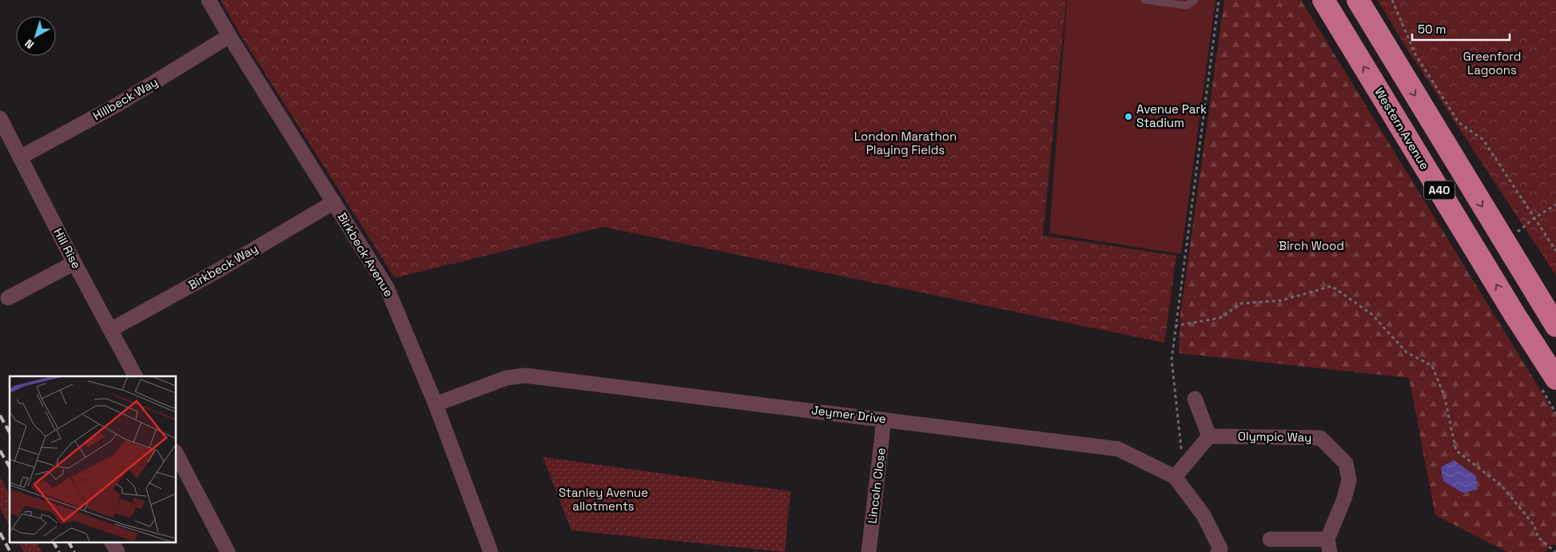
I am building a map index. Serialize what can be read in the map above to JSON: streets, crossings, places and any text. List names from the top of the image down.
{
  "streets": {
    "highway": ["Western Avenue", "A40"],
    "street": [
      "Hillbeck Way",
      "Hill Rise",
      "Birkbeck Avenue",
      "Birkbeck Way",
      "Jeymer Drive",
      "Olympic Way",
      "Lincoln Close"
    ]
  },
  "crossings": [
    ["Hillbeck Way", "Hill Rise"],
    ["Hillbeck Way", "Birkbeck Avenue"],
    ["Hill Rise", "Birkbeck Way"],
    ["Birkbeck Avenue", "Birkbeck Way"],
    ["Birkbeck Avenue", "Jeymer Drive"],
    ["Jeymer Drive", "Lincoln Close"]
  ],
  "parks": [
    "Greenford Lagoons",
    "London Marathon Playing Fields",
    "Birch Wood",
    "Stanley Avenue allotments"
  ],
  "places": ["Avenue Park Stadium"],
  "scale_bar": "50 m",
  "north": "bottom left"
}
